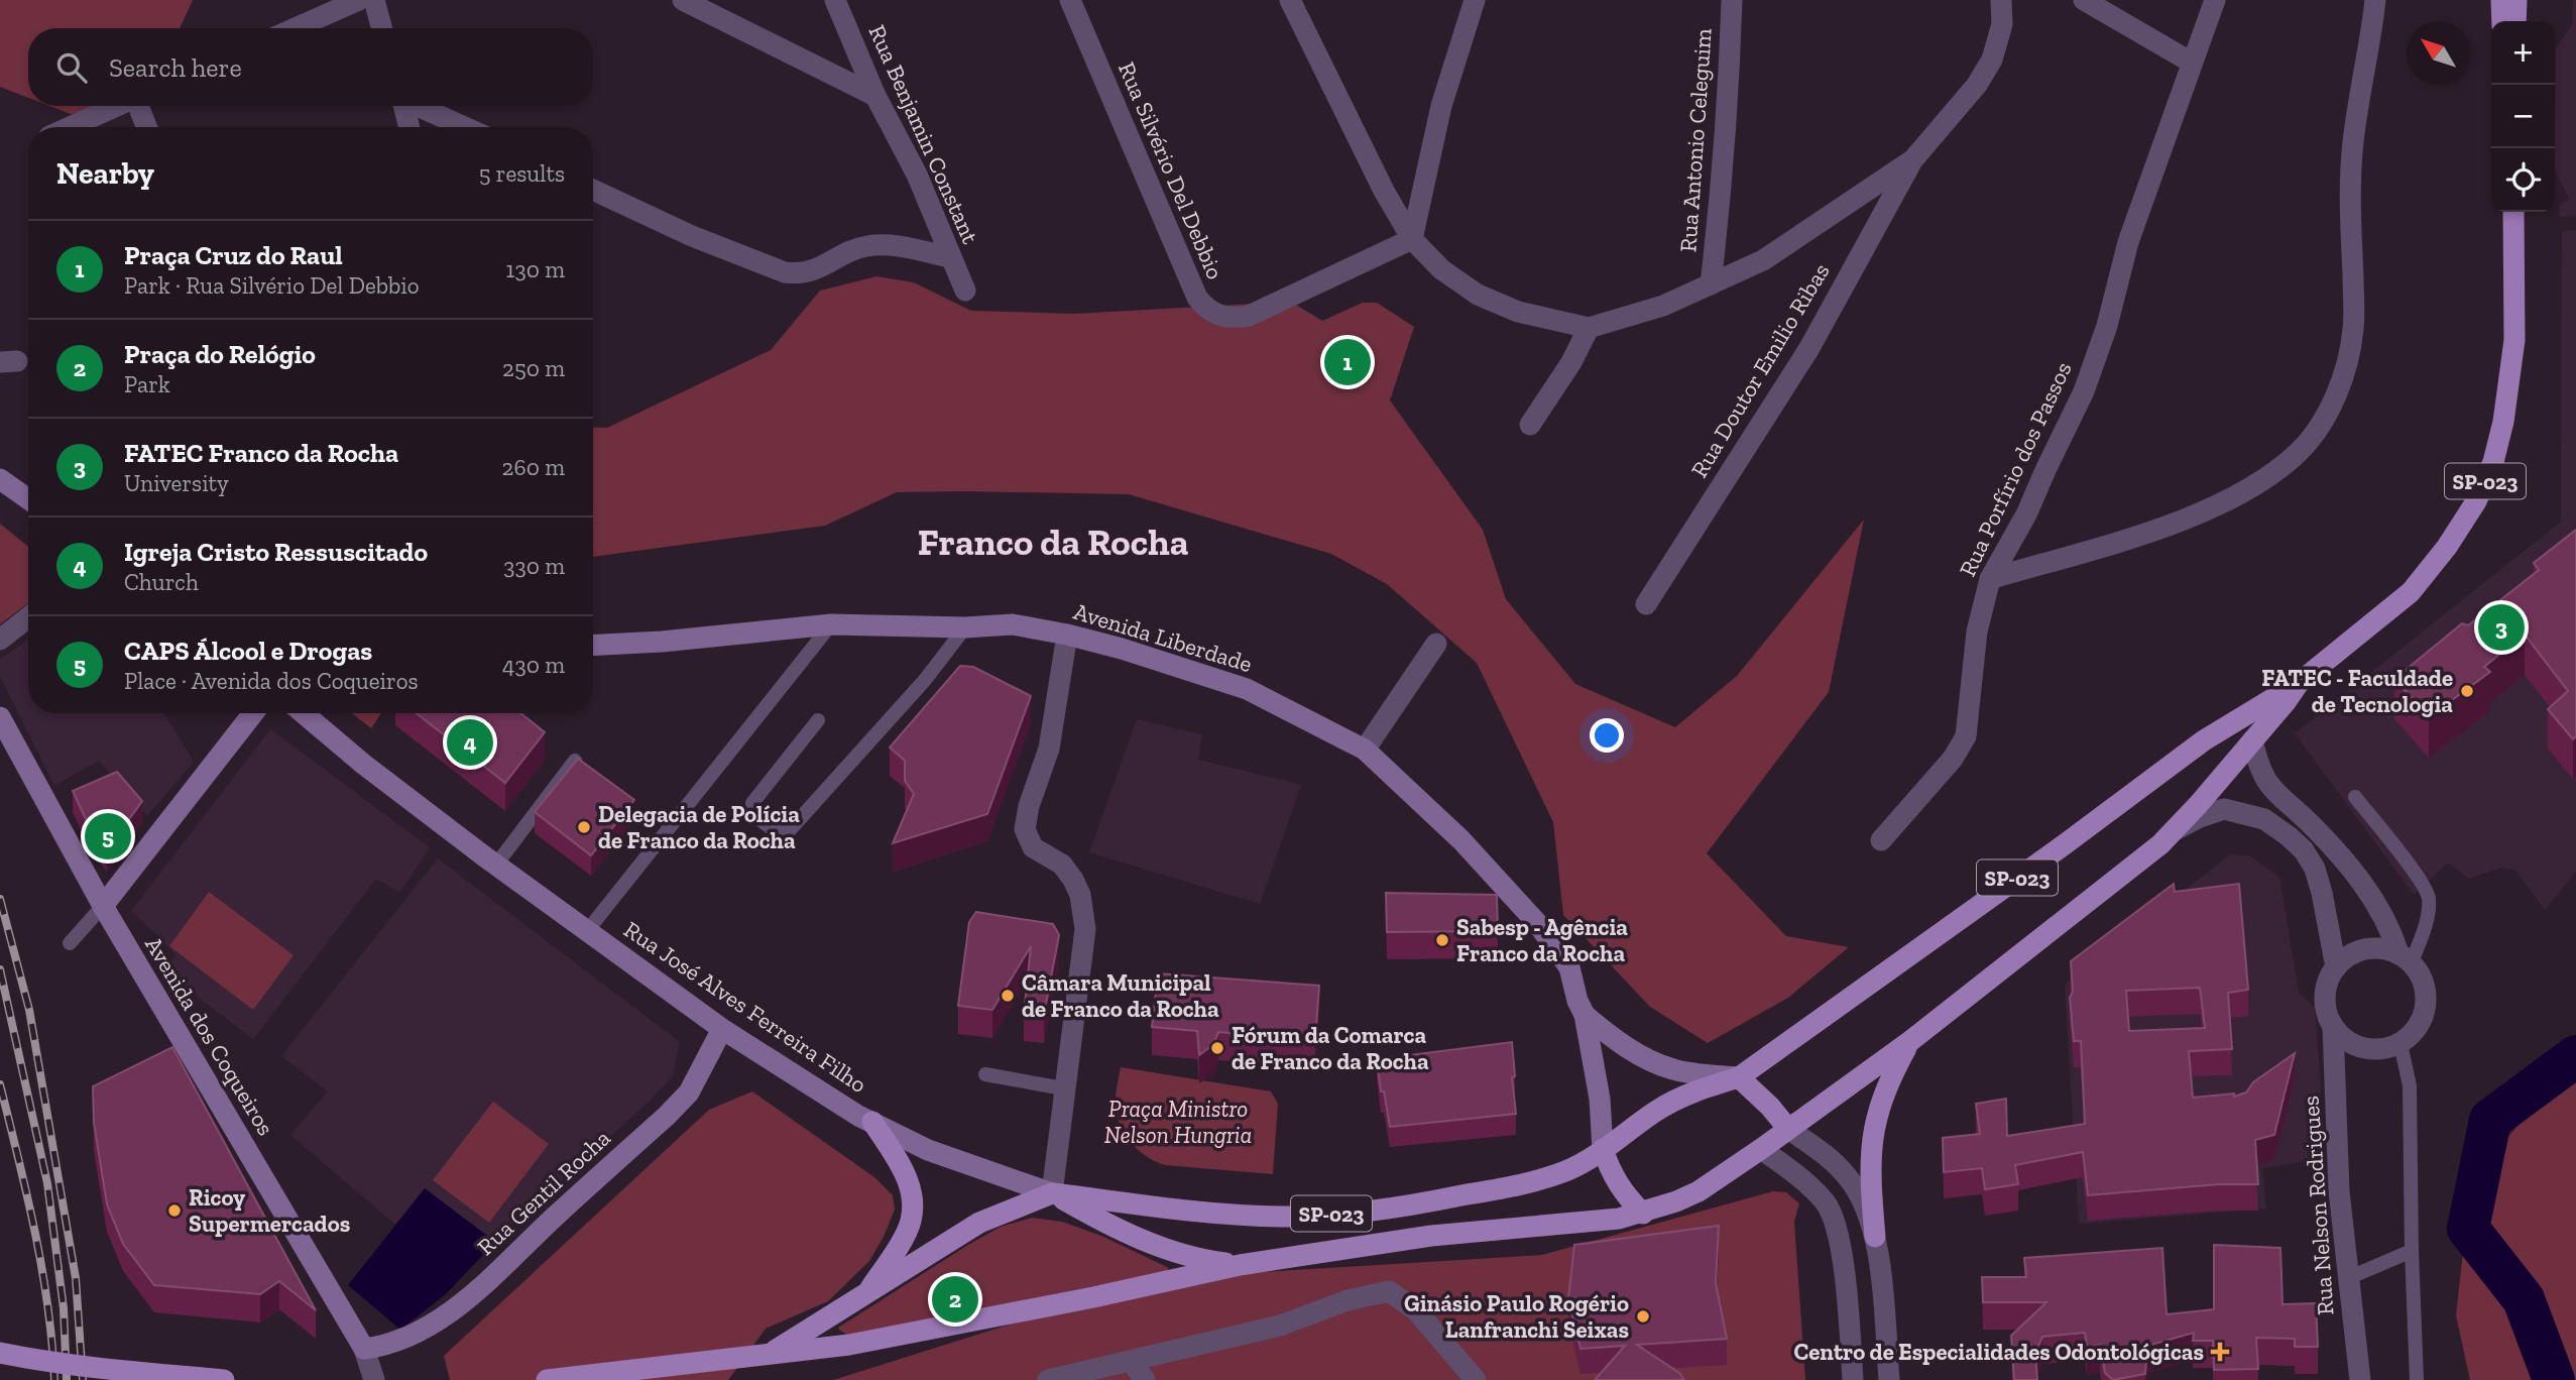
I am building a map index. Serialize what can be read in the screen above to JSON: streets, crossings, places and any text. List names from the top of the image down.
{
  "streets": {
    "main road": [
      "SP-023",
      "Avenida Liberdade",
      "Rua José Alves Ferreira Filho",
      "Avenida dos Coqueiros",
      "Rua Gentil Rocha"
    ],
    "street": [
      "Rua Benjamin Constant",
      "Rua Antonio Celeguim",
      "Rua Silvério Del Debbio",
      "Rua Doutor Emilio Ribas",
      "Rua Porfírio dos Passos",
      "Rua Nelson Rodrigues"
    ]
  },
  "crossings": [
    ["SP-023", "Avenida Liberdade"],
    ["SP-023", "Rua José Alves Ferreira Filho"],
    ["Avenida Liberdade", "Rua José Alves Ferreira Filho"],
    ["Rua José Alves Ferreira Filho", "Rua Gentil Rocha"],
    ["Avenida dos Coqueiros", "Rua Gentil Rocha"]
  ],
  "districts": ["Franco da Rocha"],
  "parks": ["Praça Ministro Nelson Hungria"],
  "places": {
    "other": [
      "FATEC - Faculdade de Tecnologia",
      "Delegacia de Polícia de Franco da Rocha",
      "Sabesp - Agência Franco da Rocha",
      "Câmara Municipal de Franco da Rocha",
      "Fórum da Comarca de Franco da Rocha",
      "Ricoy Supermercados",
      "Ginásio Paulo Rogério Lanfranchi Seixas"
    ],
    "health": ["Centro de Especialidades Odontológicas"]
  },
  "north": "top left",
  "page": {
    "map_buttons": ["+", "−"],
    "search": "Search here",
    "heading": ["Nearby", "5 results"],
    "list": [
      {
        "mark": "1",
        "name": "Praça Cruz do Raul",
        "note": "Park · Rua Silvério Del Debbio",
        "value": "130 m"
      },
      {
        "mark": "2",
        "name": "Praça do Relógio",
        "note": "Park",
        "value": "250 m"
      },
      {
        "mark": "3",
        "name": "FATEC Franco da Rocha",
        "note": "University",
        "value": "260 m"
      },
      {
        "mark": "4",
        "name": "Igreja Cristo Ressuscitado",
        "note": "Church",
        "value": "330 m"
      },
      {
        "mark": "5",
        "name": "CAPS Álcool e Drogas",
        "note": "Place · Avenida dos Coqueiros",
        "value": "430 m"
      }
    ],
    "pins": [
      "1",
      "3",
      "4",
      "5",
      "2"
    ]
  }
}
